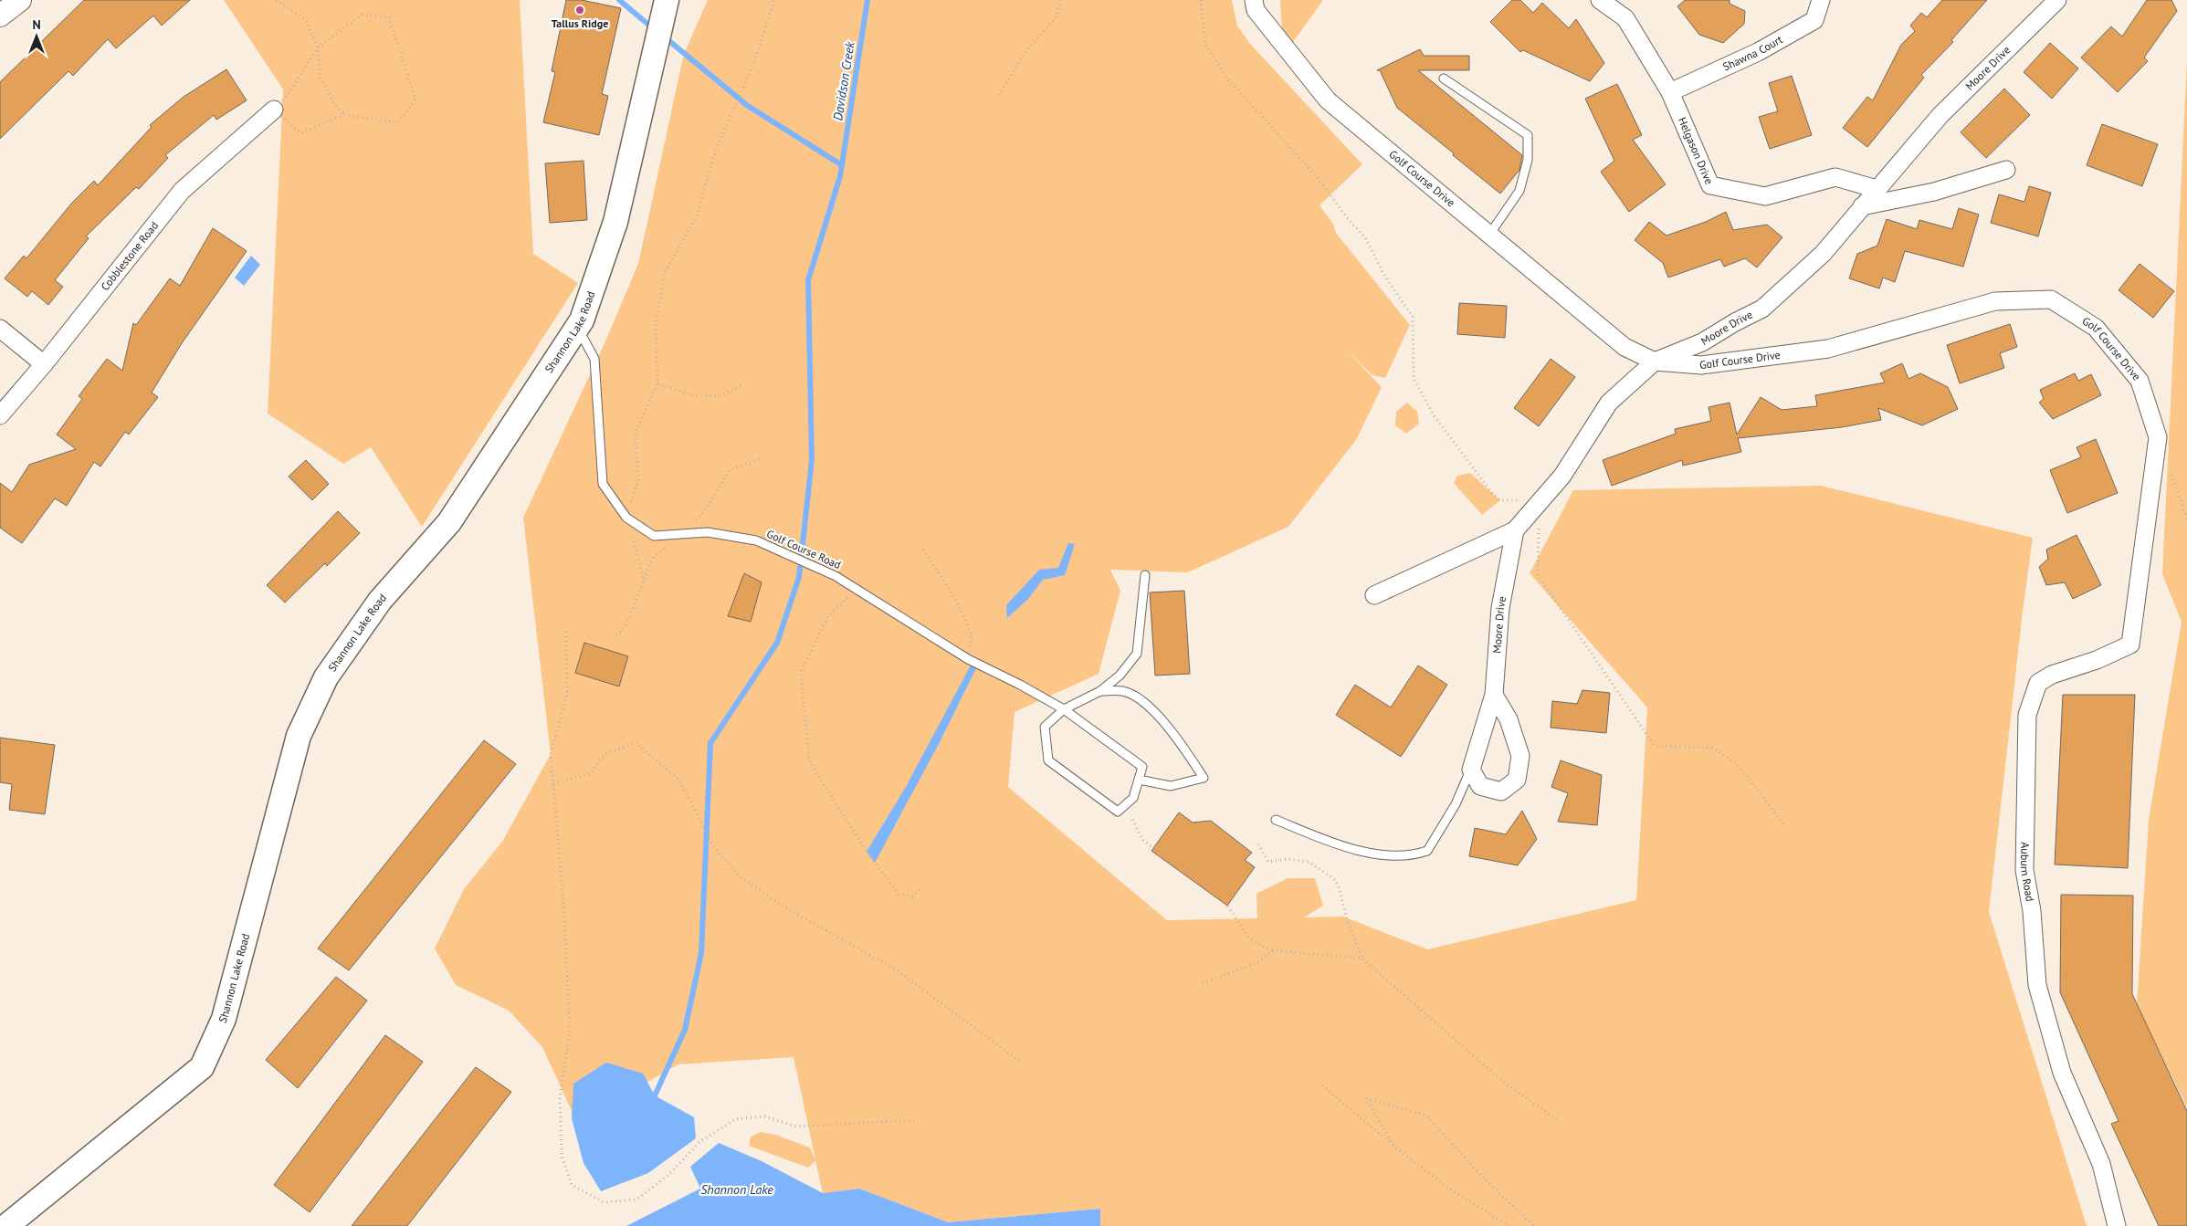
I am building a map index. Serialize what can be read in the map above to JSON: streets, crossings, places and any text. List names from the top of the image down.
{
  "streets": {
    "main road": ["Shannon Lake Road"],
    "street": [
      "Shawna Court",
      "Moore Drive",
      "Helgason Drive",
      "Golf Course Drive",
      "Cobblestone Road",
      "Auburn Road"
    ],
    "lane": ["Golf Course Road"]
  },
  "crossings": [
    ["Shawna Court", "Helgason Drive"],
    ["Moore Drive", "Helgason Drive"],
    ["Moore Drive", "Golf Course Drive"],
    ["Golf Course Drive", "Auburn Road"],
    ["Shannon Lake Road", "Golf Course Road"]
  ],
  "water": ["Davidson Creek", "Shannon Lake"],
  "places": ["Tallus Ridge"],
  "north": "top"
}
